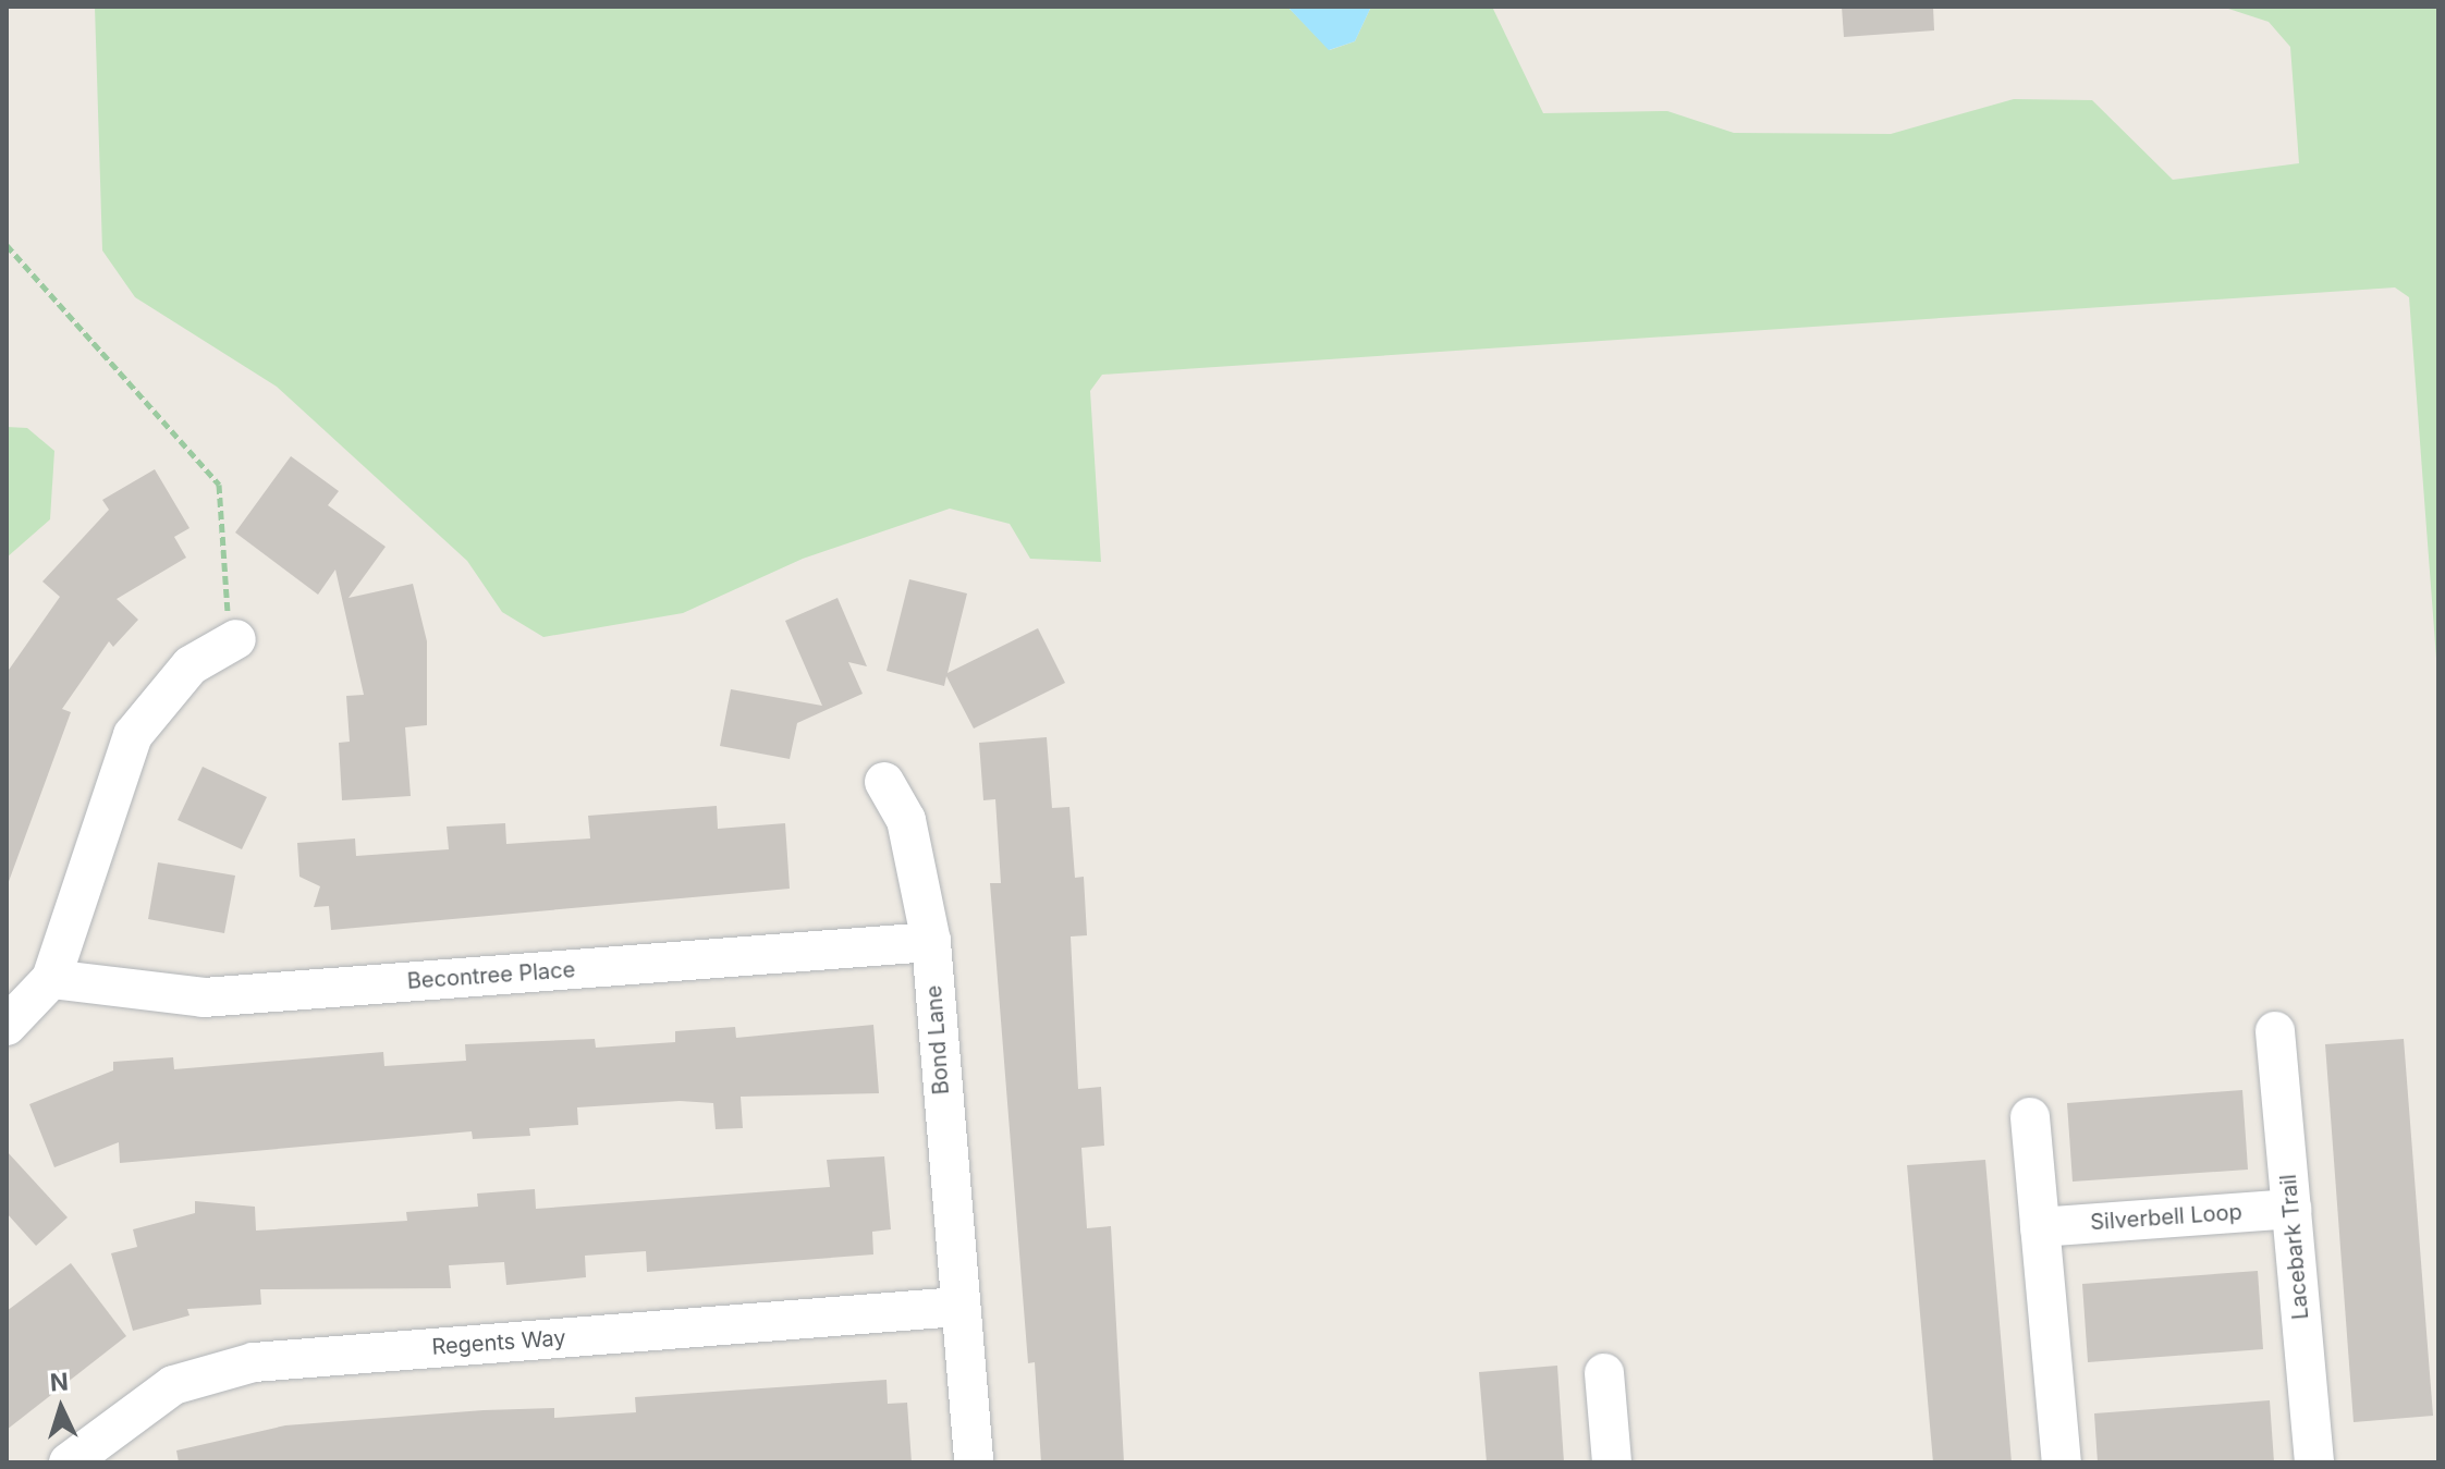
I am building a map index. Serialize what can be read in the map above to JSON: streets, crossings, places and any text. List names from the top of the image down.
{
  "streets": {
    "street": [
      "Becontree Place",
      "Bond Lane",
      "Silverbell Loop",
      "Lacebark Trail",
      "Regents Way"
    ]
  },
  "crossings": [
    ["Becontree Place", "Bond Lane"],
    ["Bond Lane", "Regents Way"],
    ["Silverbell Loop", "Lacebark Trail"]
  ],
  "north": "top"
}
